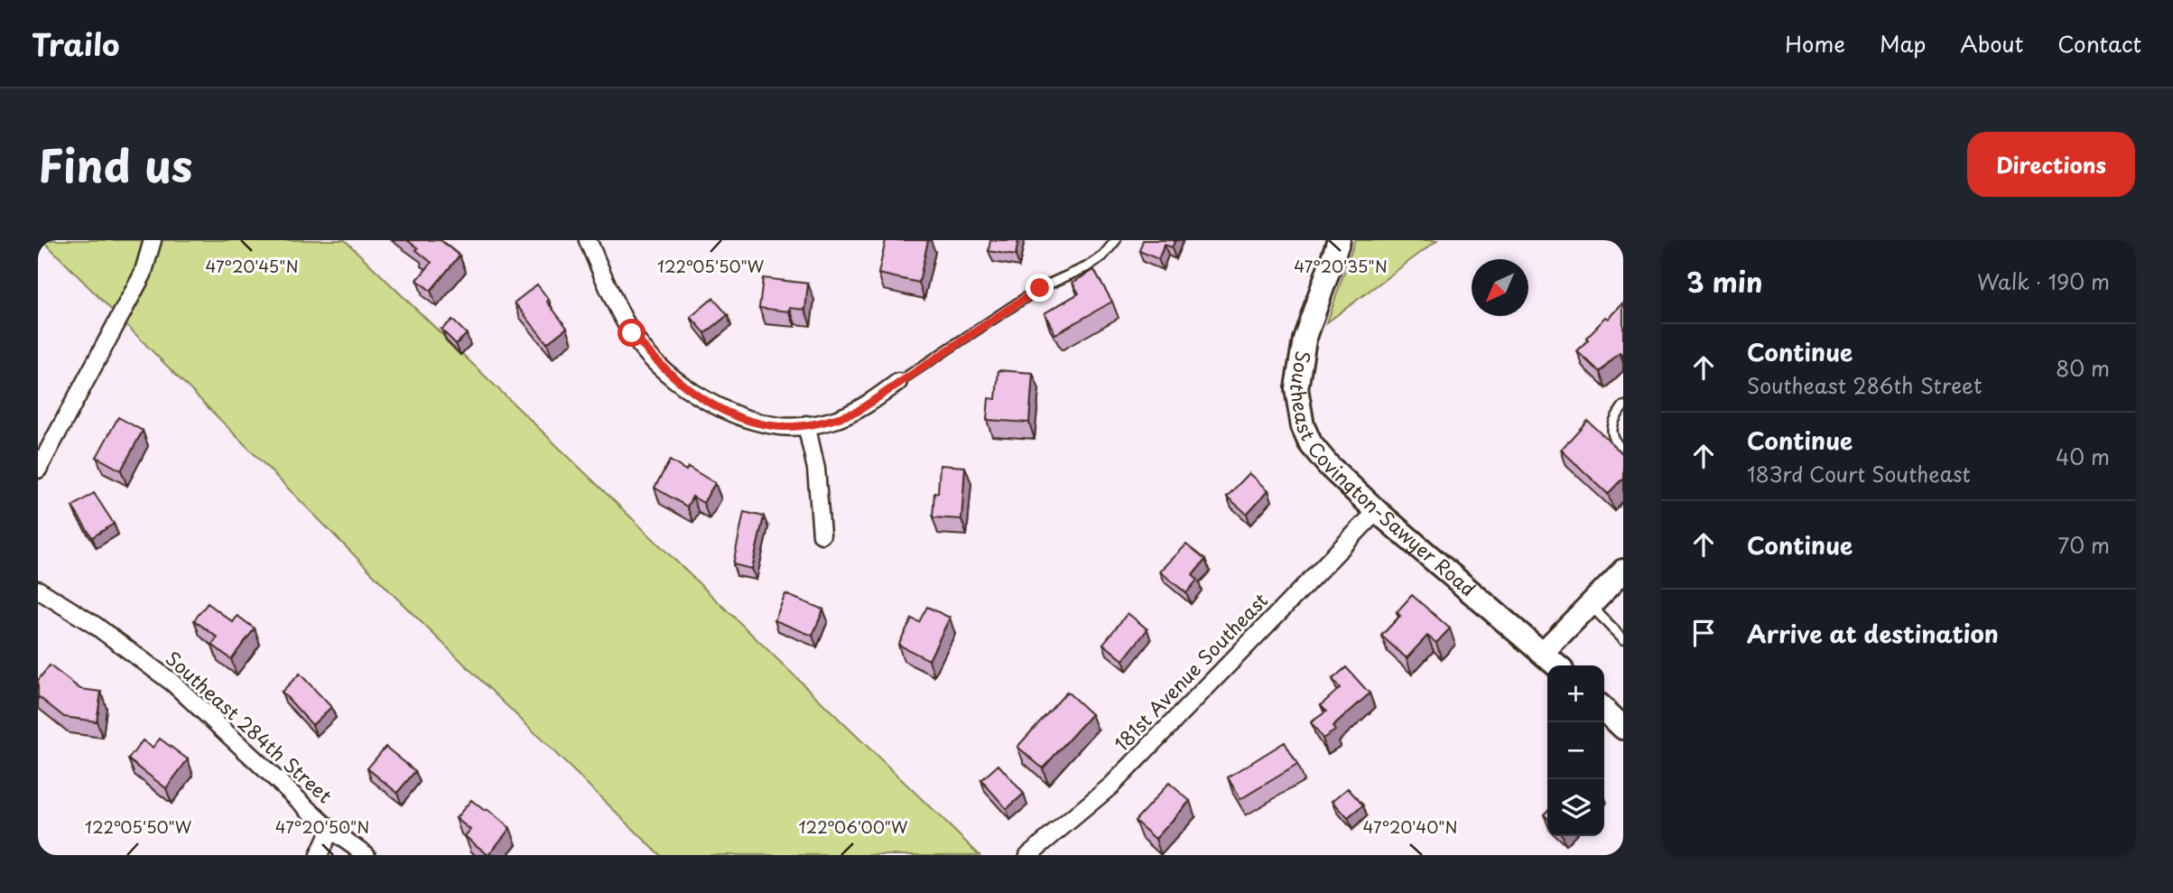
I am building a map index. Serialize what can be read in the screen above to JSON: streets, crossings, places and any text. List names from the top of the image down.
{
  "streets": {
    "street": ["Southeast Covington-Sawyer Road", "181st Avenue Southeast", "Southeast 284th Street"]
  },
  "crossings": [
    ["Southeast Covington-Sawyer Road", "181st Avenue Southeast"]
  ],
  "north": "bottom left",
  "page": {
    "header": "Trailo",
    "nav": [
      "Home",
      "Map",
      "About",
      "Contact"
    ],
    "title": "Find us",
    "buttons": "Directions",
    "heading": ["3 min", "Walk · 190 m"],
    "list": [
      ["Continue", "Southeast 286th Street", "80 m"],
      ["Continue", "183rd Court Southeast", "40 m"],
      ["Continue", "70 m"],
      "Arrive at destination"
    ],
    "map_buttons": ["+", "−"]
  },
  "coordinates": [
    "47°20'45\"N",
    "47°20'35\"N",
    "122°05'50\"W",
    "122°06'00\"W",
    "47°20'50\"N",
    "47°20'40\"N"
  ]
}
